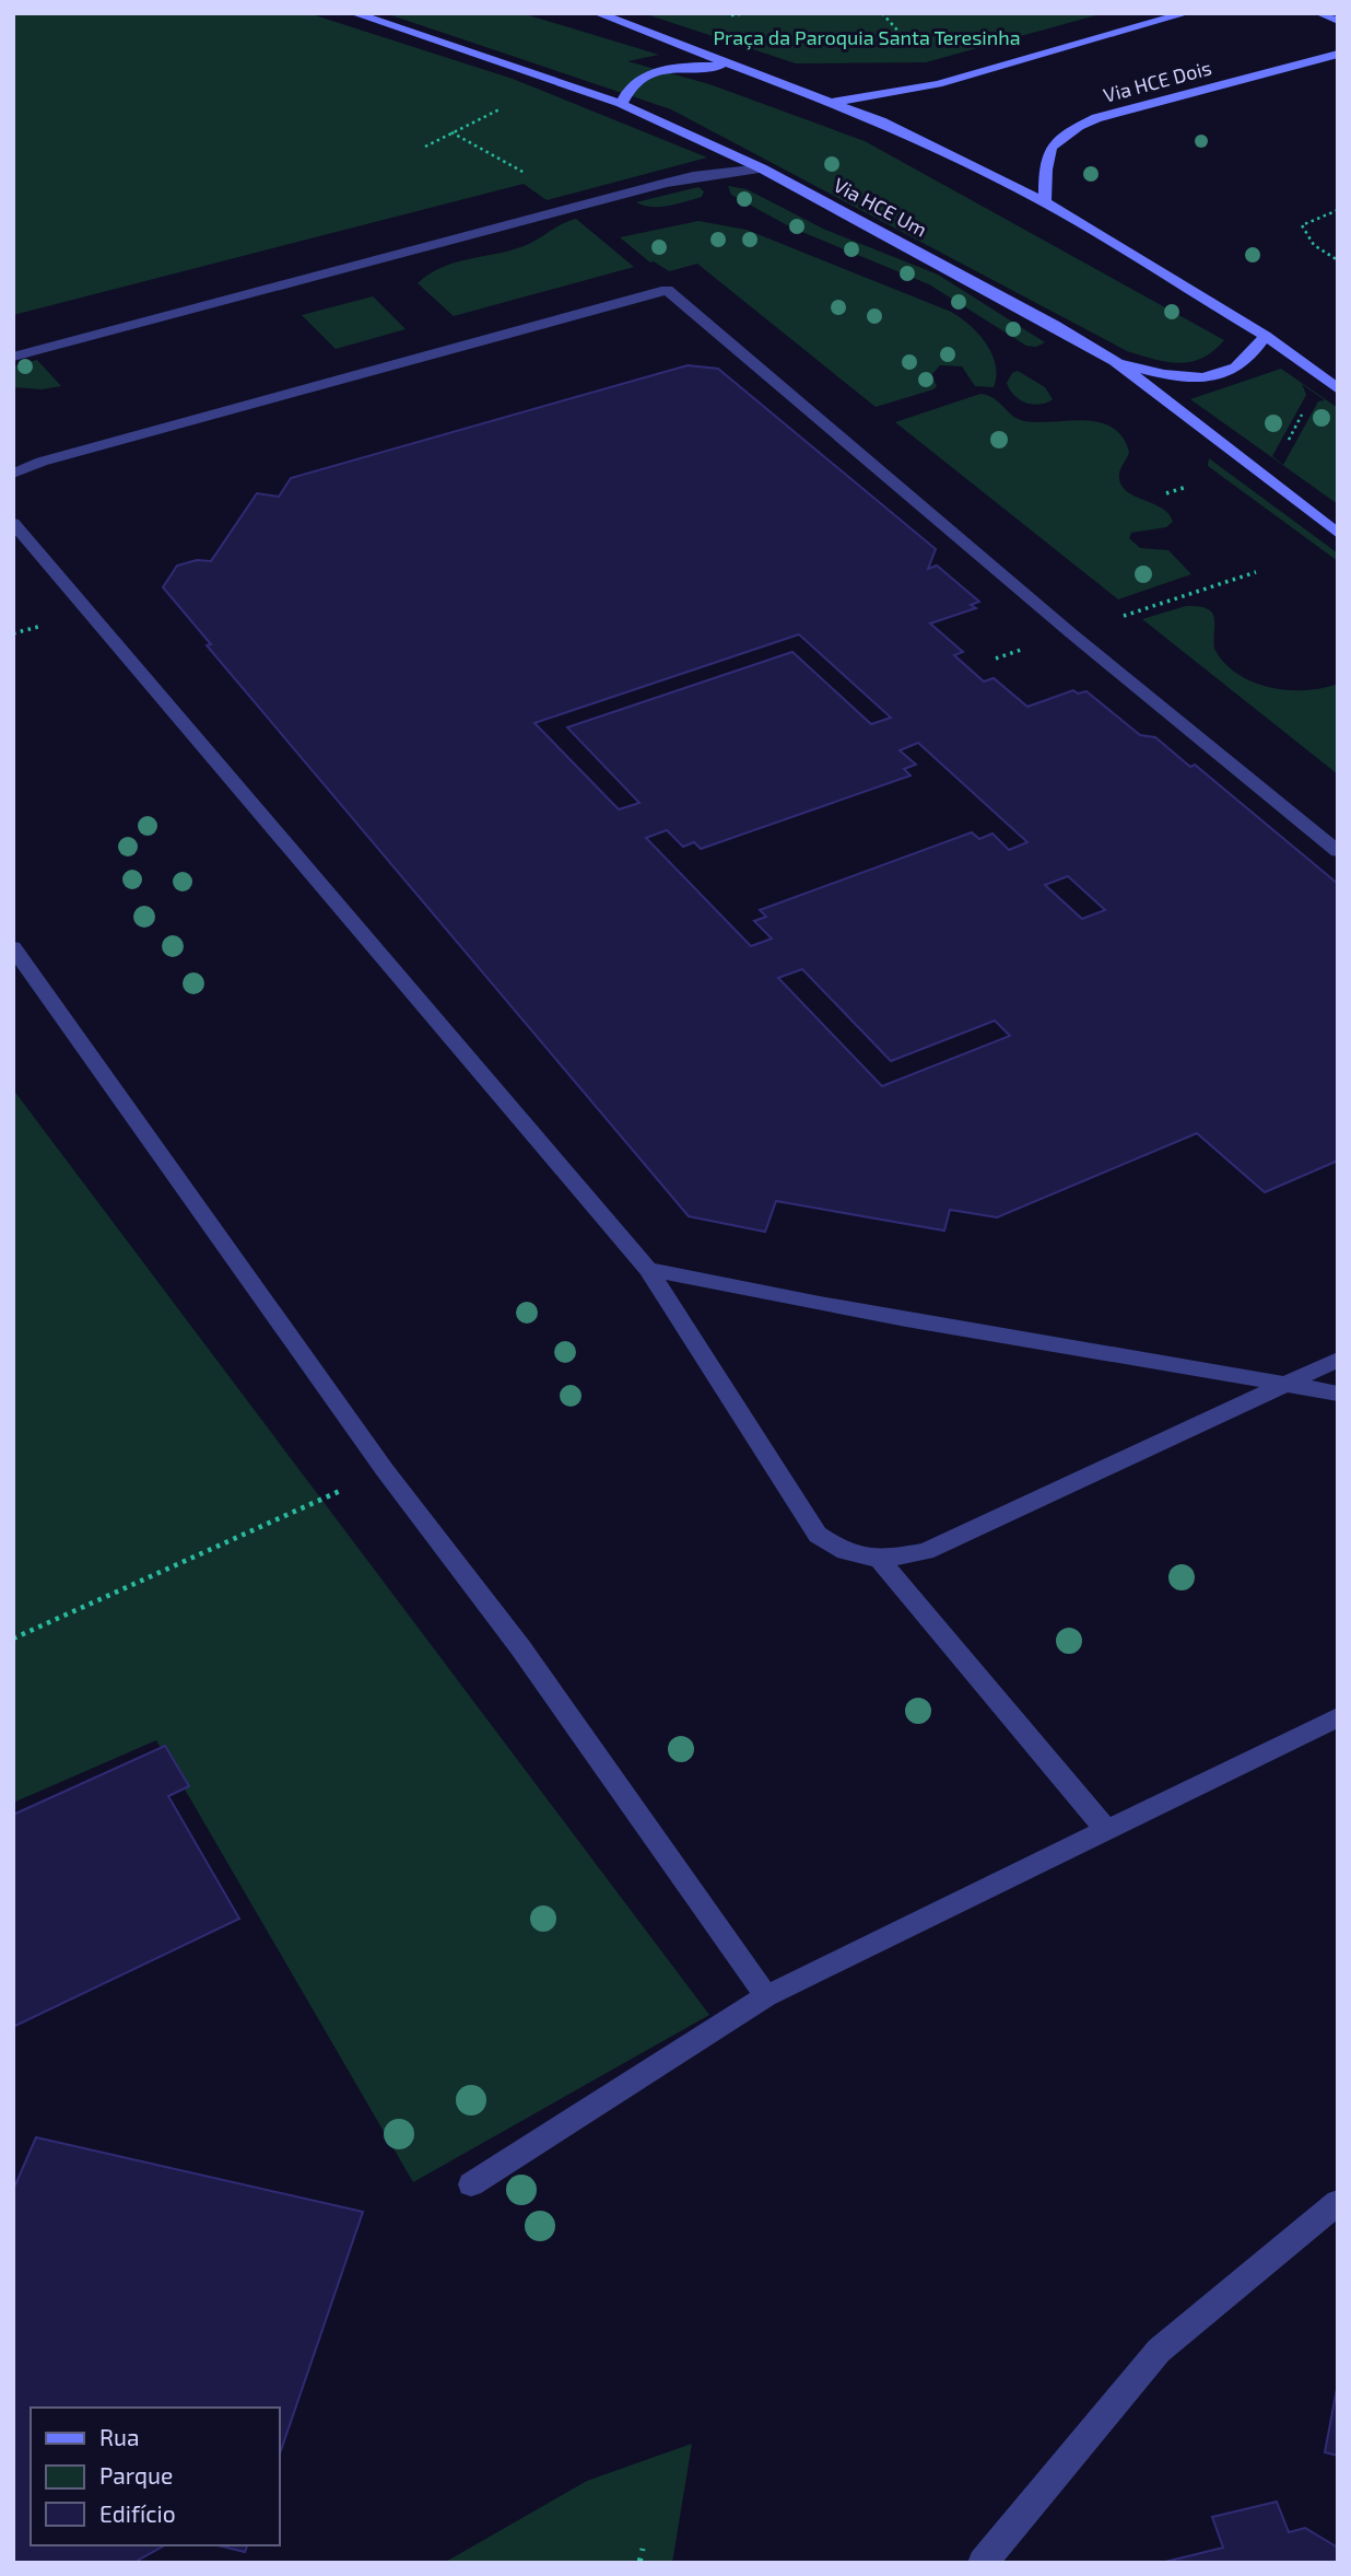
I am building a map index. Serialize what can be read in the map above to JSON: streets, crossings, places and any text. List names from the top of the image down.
{
  "streets": {
    "main road": ["Via HCE Dois", "Via HCE Um"]
  },
  "parks": ["Praça da Paroquia Santa Teresinha"],
  "legend": ["Rua", "Parque", "Edifício"]
}
